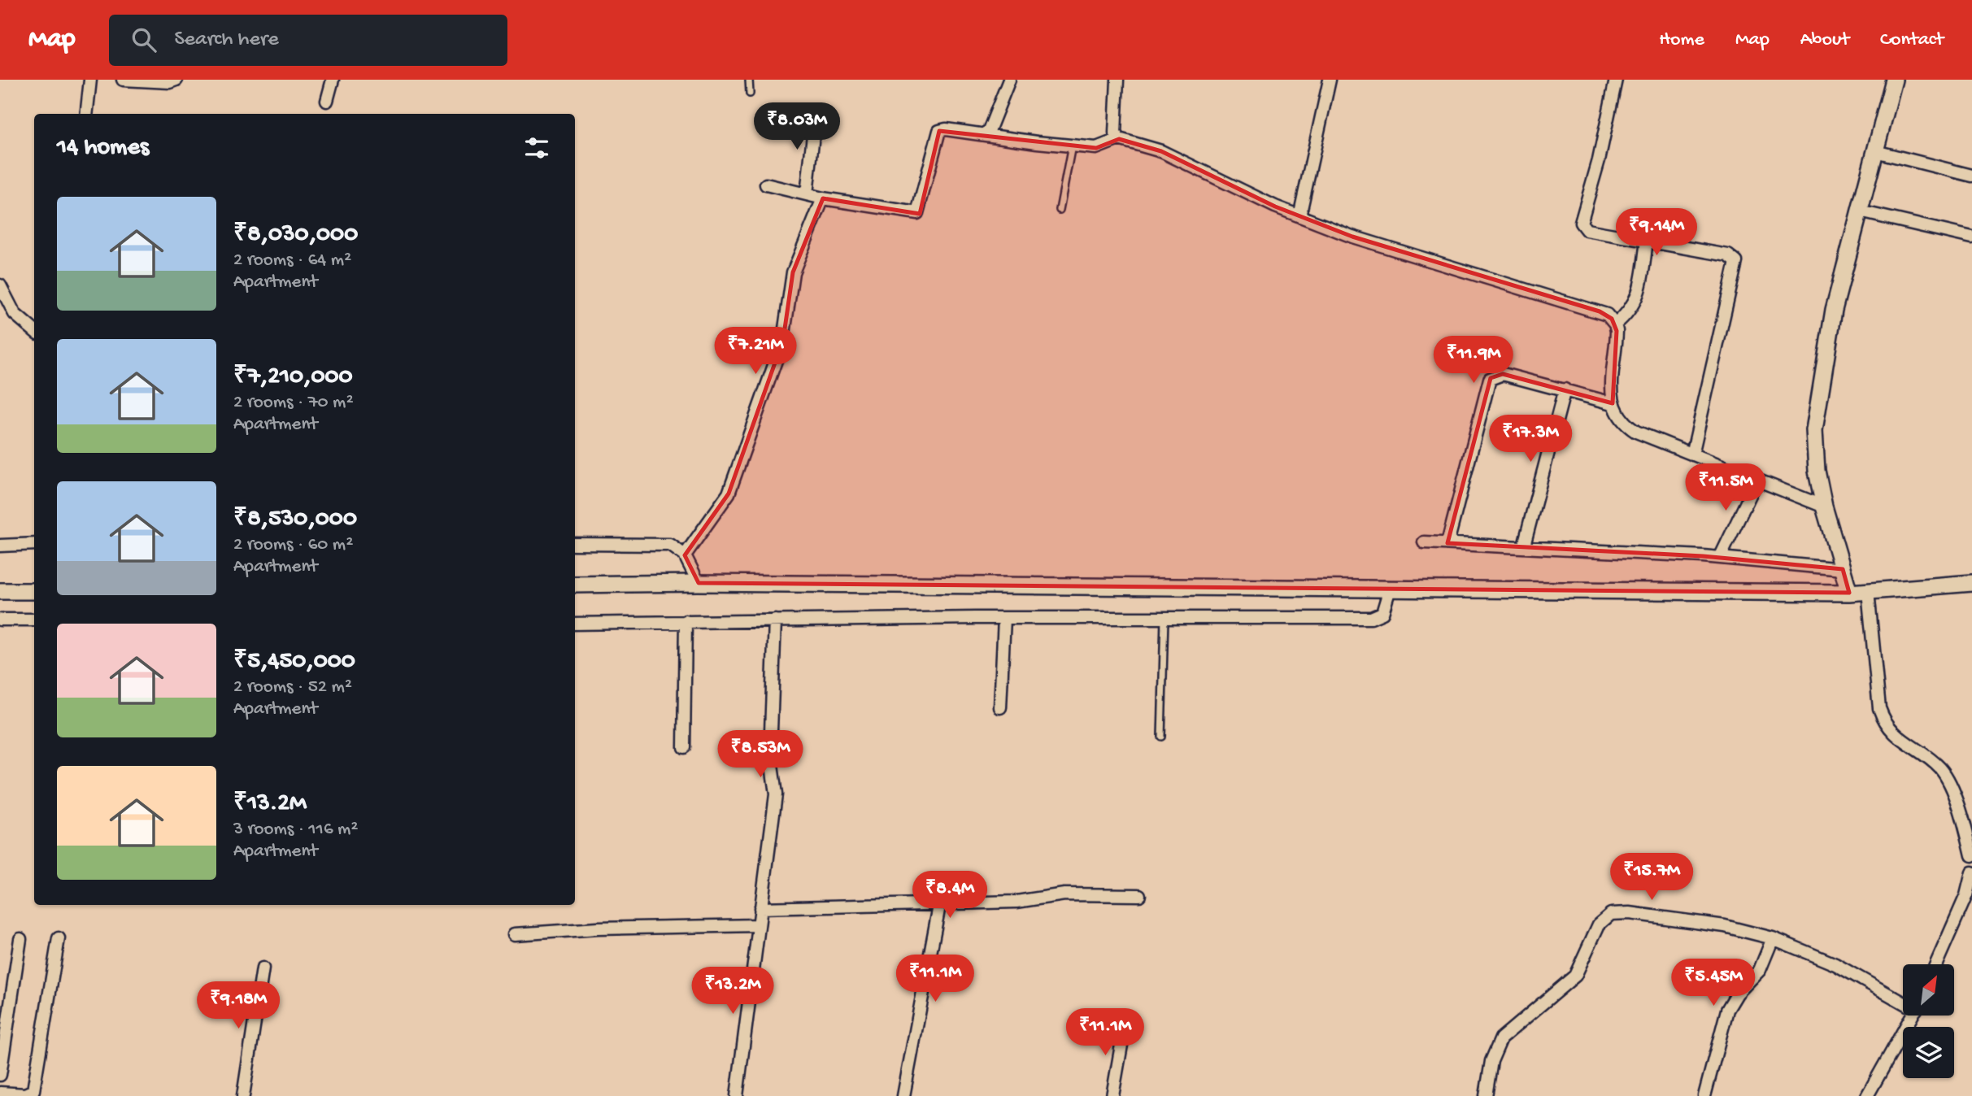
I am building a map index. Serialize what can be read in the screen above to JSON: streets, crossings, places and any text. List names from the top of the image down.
{
  "north": "top right",
  "page": {
    "header": "Map",
    "search": "Search here",
    "nav": [
      "Home",
      "Map",
      "About",
      "Contact"
    ],
    "price": [
      "₹8.03M",
      "₹9.14M",
      "₹7.21M",
      "₹11.9M",
      "₹17.3M",
      "₹11.5M",
      "₹8.53M",
      "₹15.7M",
      "₹8.4M",
      "₹11.1M",
      "₹5.45M",
      "₹13.2M",
      "₹9.18M",
      "₹11.1M"
    ],
    "heading": "14 homes",
    "list": [
      {
        "name": "₹8,030,000",
        "note": "2 rooms · 64 m² · Apartment"
      },
      {
        "name": "₹7,210,000",
        "note": "2 rooms · 70 m² · Apartment"
      },
      {
        "name": "₹8,530,000",
        "note": "2 rooms · 60 m² · Apartment"
      },
      {
        "name": "₹5,450,000",
        "note": "2 rooms · 52 m² · Apartment"
      },
      {
        "name": "₹13.2M",
        "note": "3 rooms · 116 m² · Apartment"
      }
    ]
  }
}
